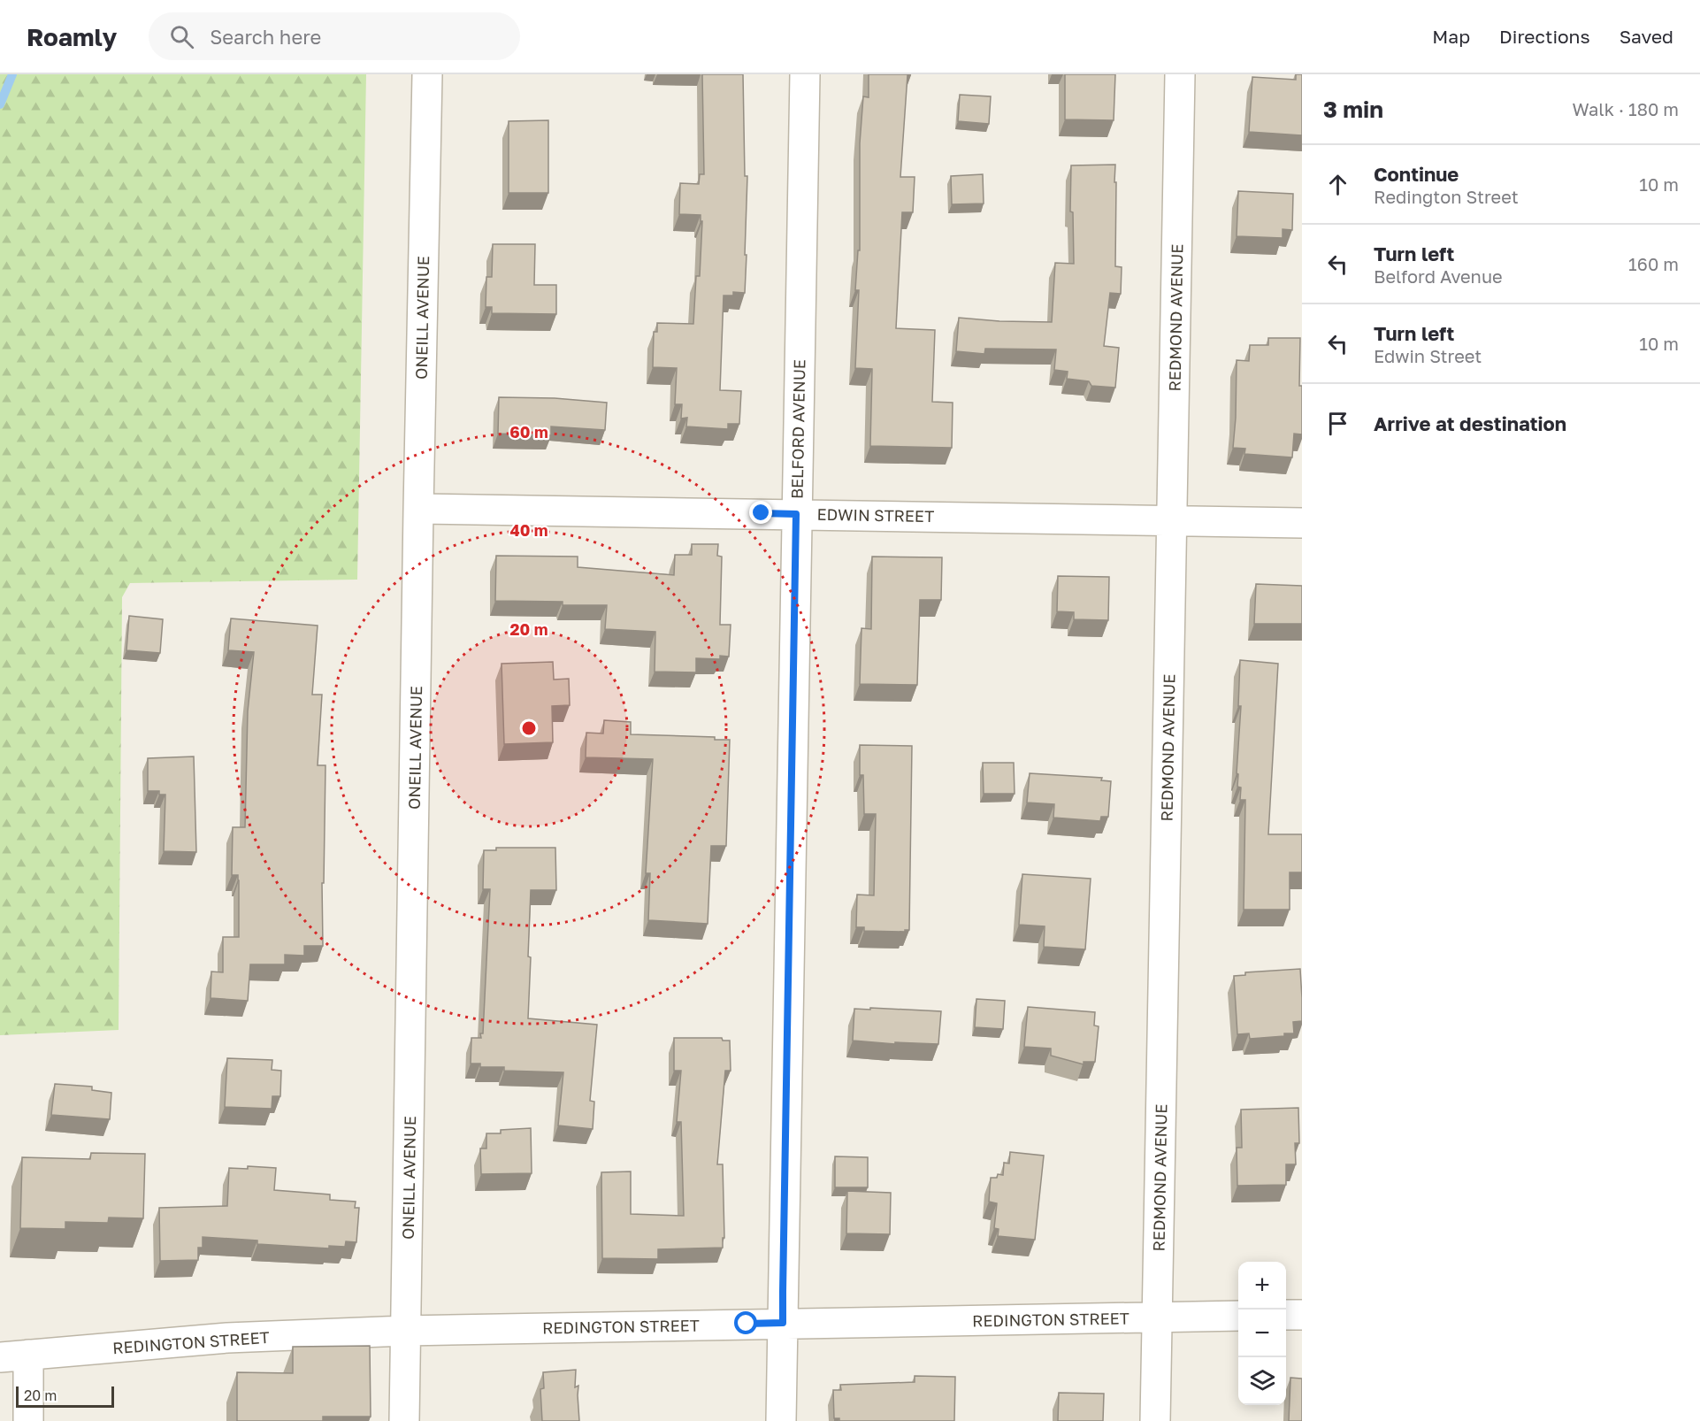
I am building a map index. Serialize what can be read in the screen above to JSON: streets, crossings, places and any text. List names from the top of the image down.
{
  "streets": {
    "street": [
      "ONEILL AVENUE",
      "REDMOND AVENUE",
      "BELFORD AVENUE",
      "EDWIN STREET",
      "REDINGTON STREET"
    ]
  },
  "crossings": [
    ["ONEILL AVENUE", "EDWIN STREET"],
    ["ONEILL AVENUE", "REDINGTON STREET"],
    ["REDMOND AVENUE", "EDWIN STREET"],
    ["REDMOND AVENUE", "REDINGTON STREET"],
    ["BELFORD AVENUE", "EDWIN STREET"],
    ["BELFORD AVENUE", "REDINGTON STREET"]
  ],
  "scale_bar": "20 m",
  "page": {
    "header": "Roamly",
    "search": "Search here",
    "nav": ["Map", "Directions", "Saved"],
    "heading": ["3 min", "Walk · 180 m"],
    "list": [
      ["Continue", "Redington Street", "10 m"],
      ["Turn left", "Belford Avenue", "160 m"],
      ["Turn left", "Edwin Street", "10 m"],
      "Arrive at destination"
    ],
    "map_buttons": ["+", "−"],
    "scale": "20 m"
  },
  "rings": ["60 m", "40 m", "20 m"]
}
